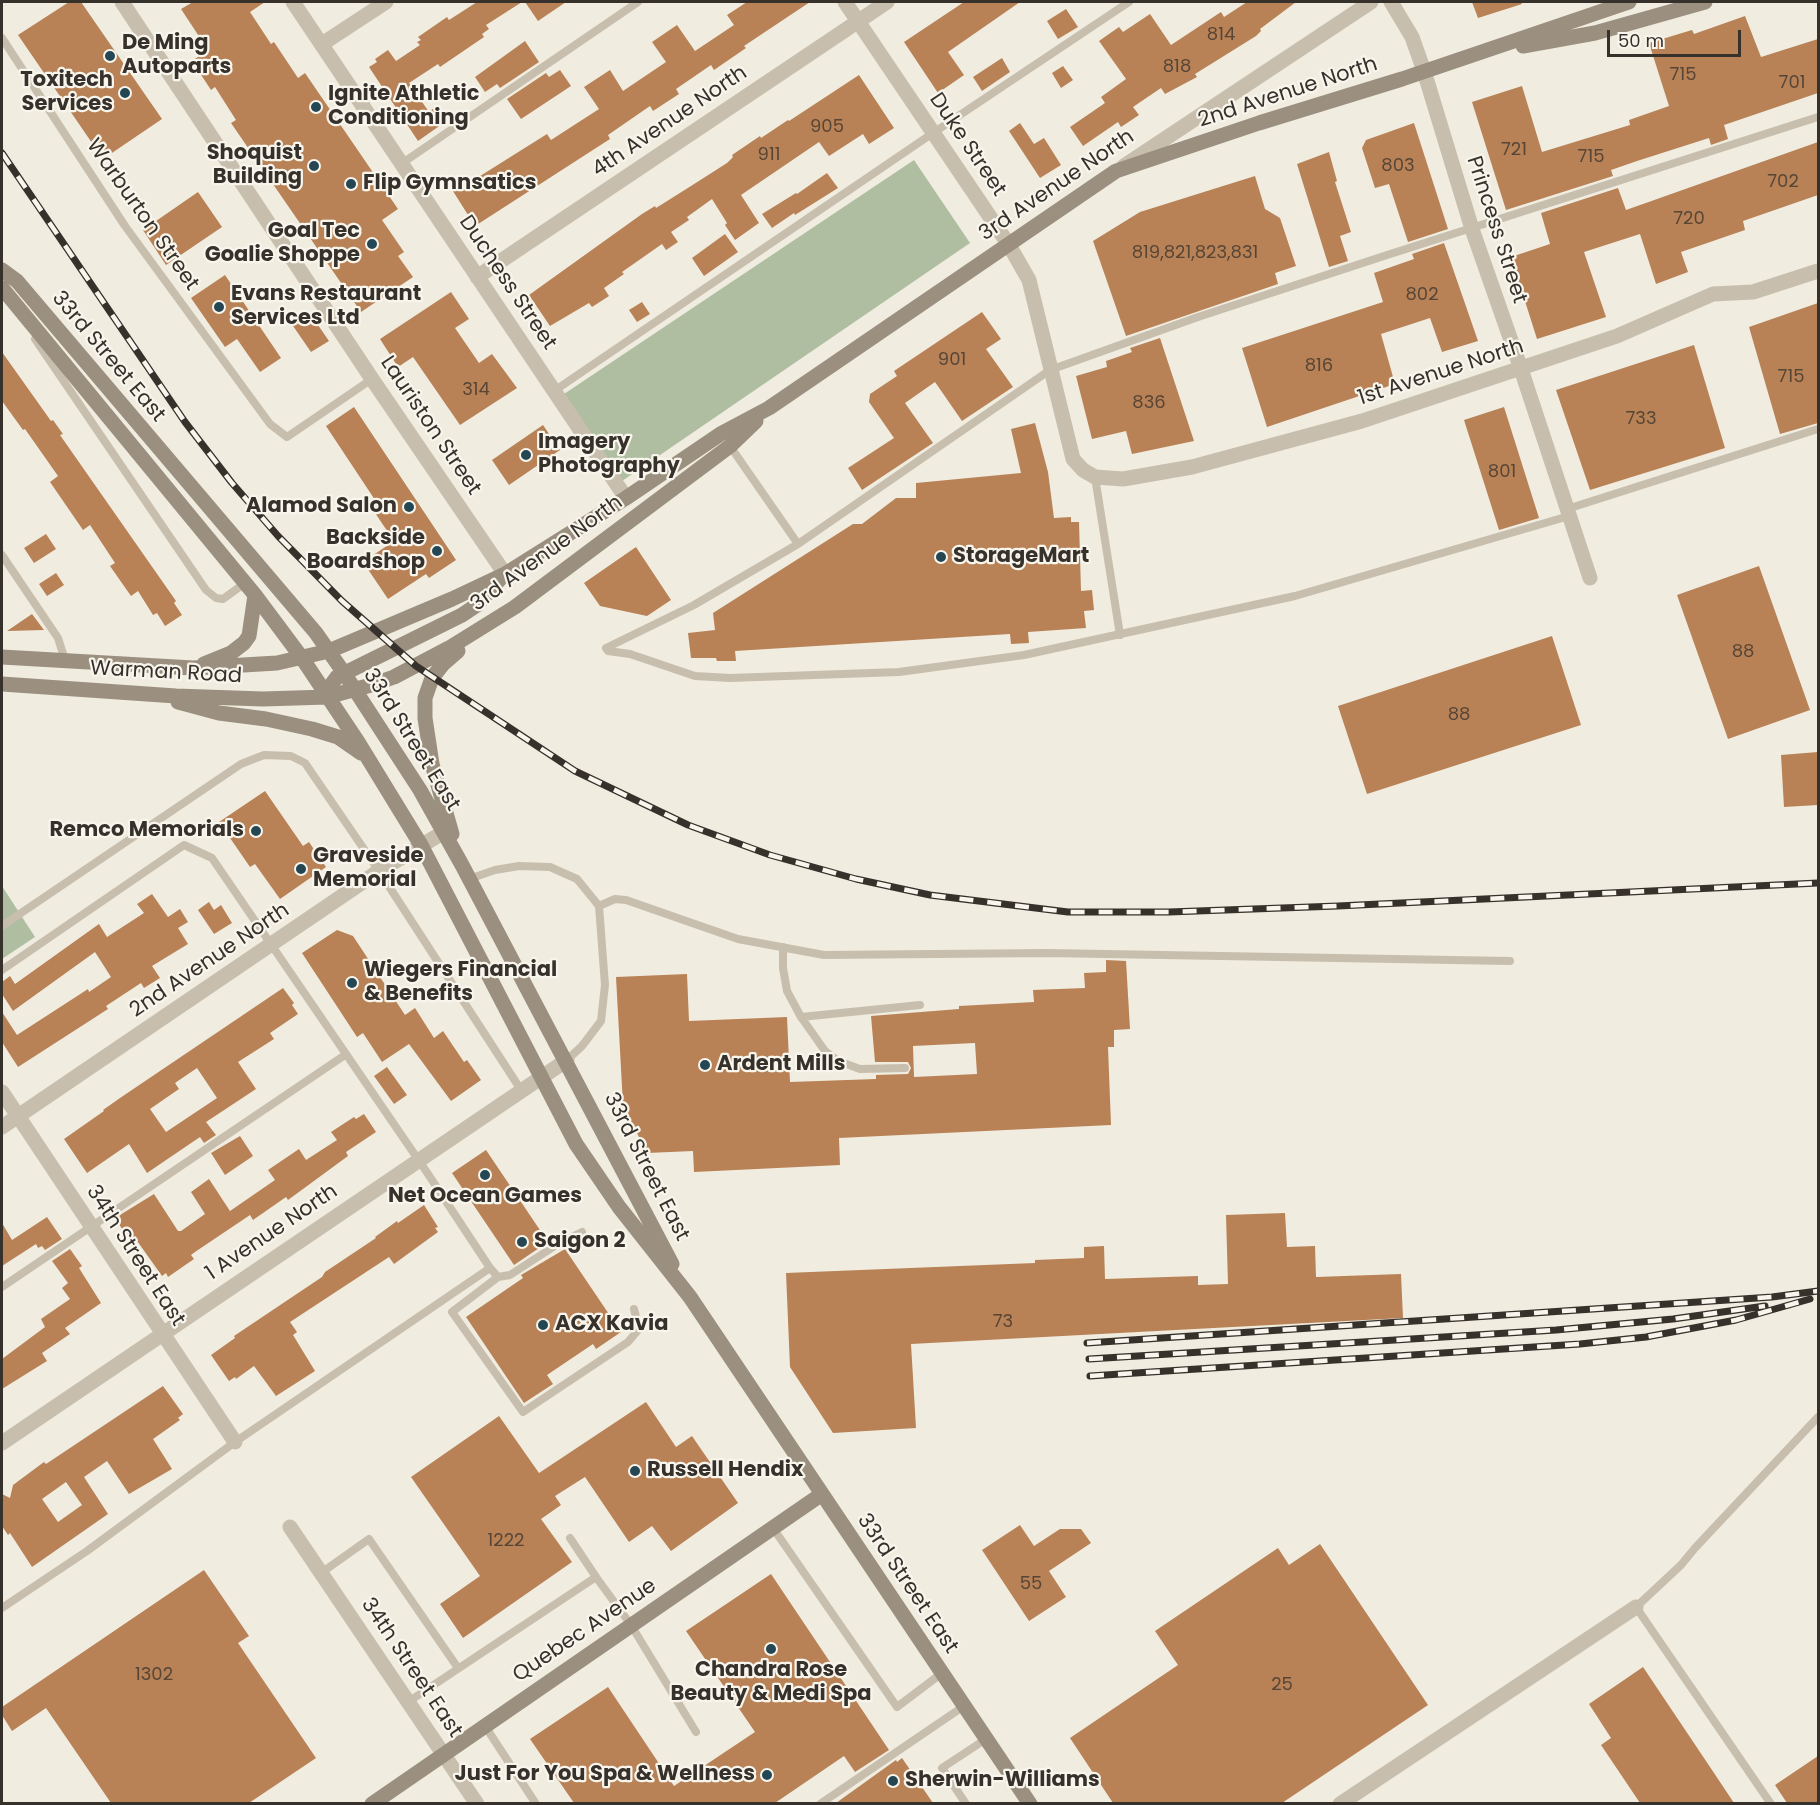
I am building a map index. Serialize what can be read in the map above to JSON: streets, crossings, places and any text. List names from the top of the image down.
{
  "streets": {
    "main road": [
      "2nd Avenue North",
      "3rd Avenue North",
      "33rd Street East",
      "Warman Road",
      "Quebec Avenue"
    ],
    "street": [
      "4th Avenue North",
      "Duke Street",
      "Princess Street",
      "Duchess Street",
      "1st Avenue North",
      "Lauriston Street",
      "1 Avenue North",
      "34th Street East"
    ],
    "lane": ["Warburton Street"]
  },
  "crossings": [
    ["2nd Avenue North", "3rd Avenue North"],
    ["2nd Avenue North", "Princess Street"],
    ["2nd Avenue North", "33rd Street East"],
    ["2nd Avenue North", "34th Street East"],
    ["4th Avenue North", "Duke Street"],
    ["4th Avenue North", "Duchess Street"],
    ["Duke Street", "3rd Avenue North"],
    ["Duke Street", "1st Avenue North"],
    ["3rd Avenue North", "Duchess Street"],
    ["3rd Avenue North", "33rd Street East"],
    ["3rd Avenue North", "Lauriston Street"],
    ["3rd Avenue North", "Warman Road"],
    ["Warburton Street", "Lauriston Street"],
    ["Princess Street", "1st Avenue North"],
    ["33rd Street East", "Warman Road"],
    ["33rd Street East", "1 Avenue North"],
    ["33rd Street East", "Quebec Avenue"],
    ["1 Avenue North", "34th Street East"],
    ["34th Street East", "Quebec Avenue"]
  ],
  "places": [
    "De Ming Autoparts",
    "Toxitech Services",
    "Ignite Athletic Conditioning",
    "Shoquist Building",
    "Flip Gymnsatics",
    "Goal Tec Goalie Shoppe",
    "Evans Restaurant Services Ltd",
    "Imagery Photography",
    "Alamod Salon",
    "Backside Boardshop",
    "StorageMart",
    "Remco Memorials",
    "Graveside Memorial",
    "Wiegers Financial & Benefits",
    "Ardent Mills",
    "Net Ocean Games",
    "Saigon 2",
    "ACX Kavia",
    "Russell Hendix",
    "Chandra Rose Beauty & Medi Spa",
    "Just For You Spa & Wellness",
    "Sherwin-Williams"
  ],
  "house_numbers": [
    "814",
    "818",
    "715",
    "701",
    "905",
    "721",
    "911",
    "715",
    "803",
    "702",
    "720",
    "819,821,823,831",
    "802",
    "901",
    "816",
    "715",
    "314",
    "836",
    "733",
    "801",
    "88",
    "88",
    "73",
    "1222",
    "55",
    "1302",
    "25"
  ],
  "scale_bar": "50 m"
}
